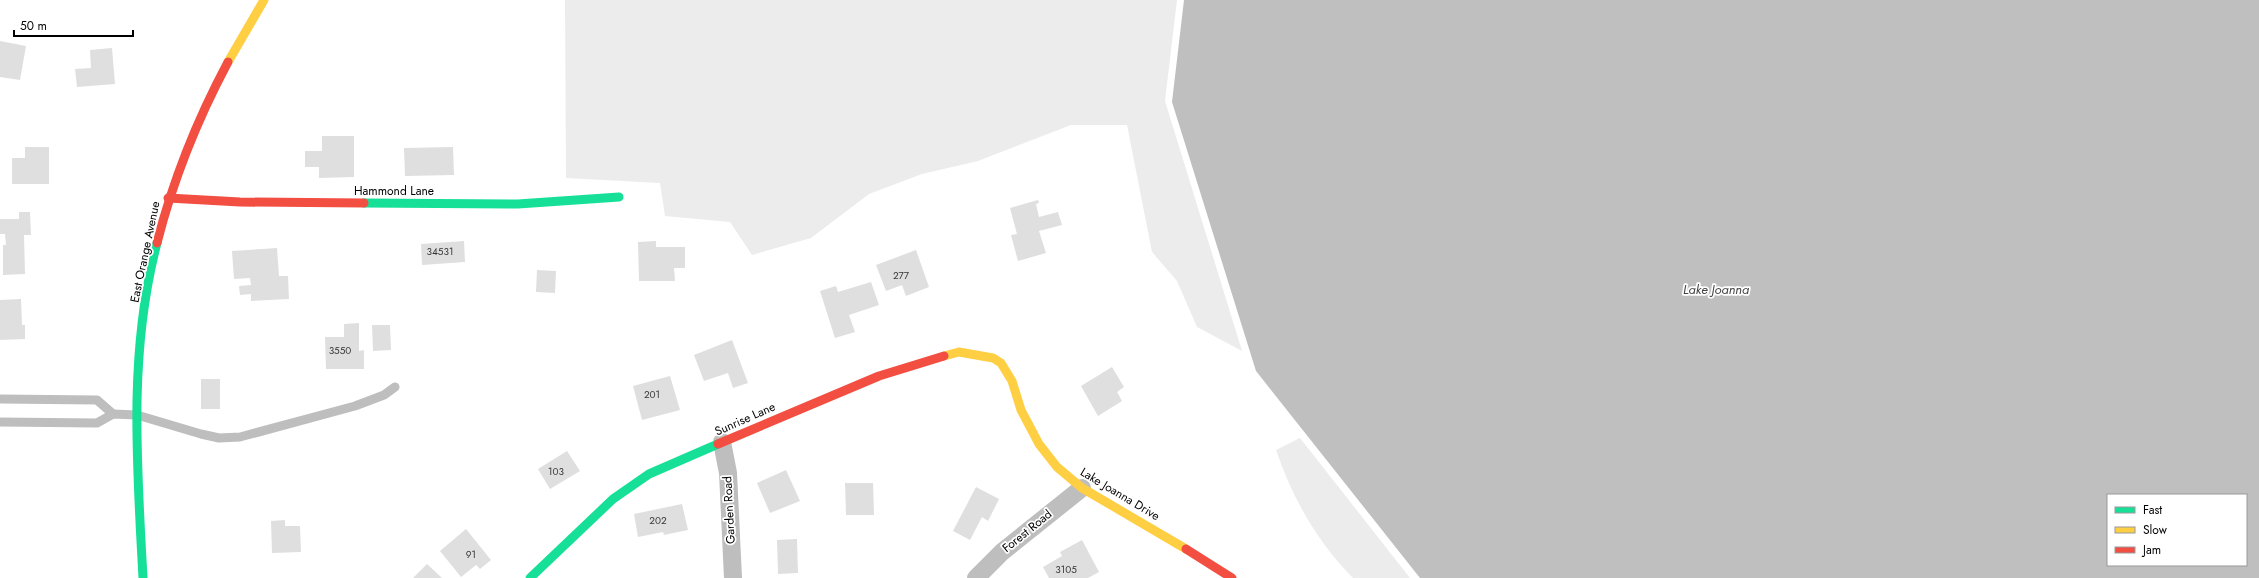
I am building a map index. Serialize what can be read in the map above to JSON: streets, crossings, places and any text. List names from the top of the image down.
{
  "streets": {
    "street": [
      "Hammond Lane",
      "East Orange Avenue",
      "Sunrise Lane",
      "Lake Joanna Drive",
      "Garden Road",
      "Forest Road"
    ]
  },
  "crossings": [
    ["Hammond Lane", "East Orange Avenue"],
    ["Sunrise Lane", "Lake Joanna Drive"],
    ["Sunrise Lane", "Garden Road"],
    ["Lake Joanna Drive", "Forest Road"]
  ],
  "water": ["Lake Joanna"],
  "house_numbers": [
    "34531",
    "277",
    "3550",
    "201",
    "103",
    "202",
    "91",
    "3105"
  ],
  "legend": ["Fast", "Slow", "Jam"],
  "scale_bar": "50 m"
}
